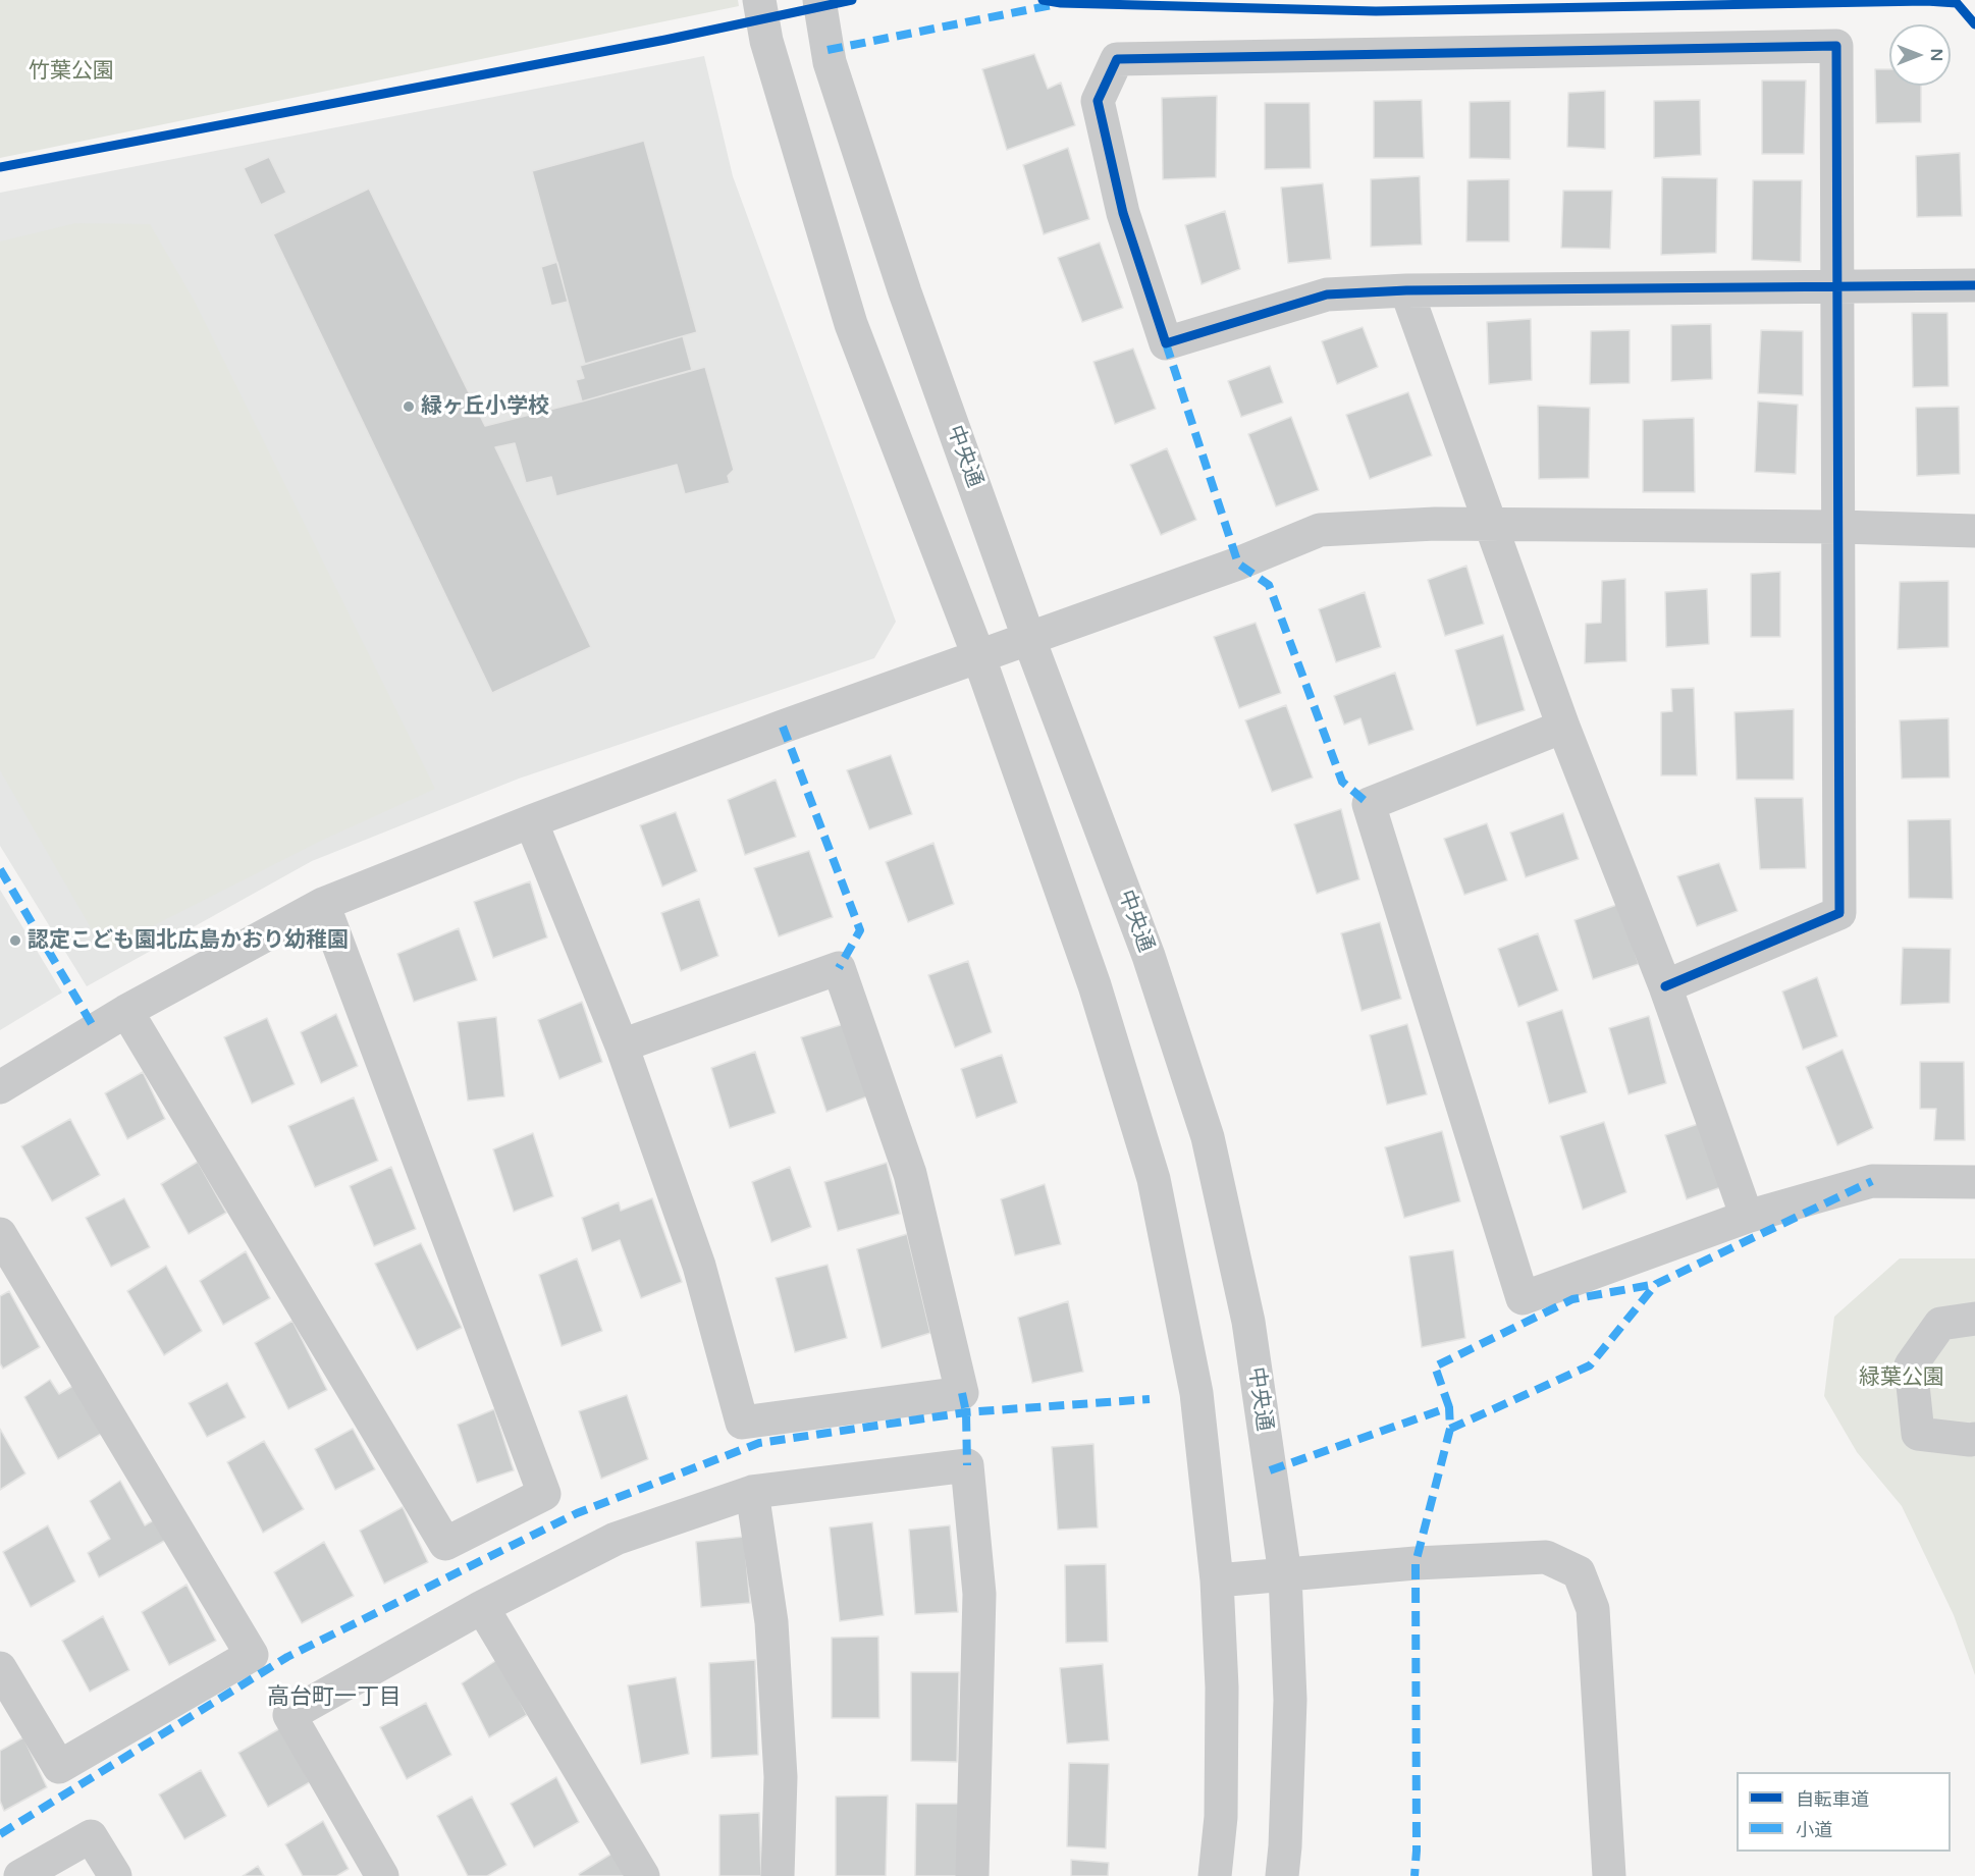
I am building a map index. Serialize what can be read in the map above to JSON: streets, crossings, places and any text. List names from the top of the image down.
{
  "streets": {
    "street": ["中央通"]
  },
  "districts": ["高台町一丁目"],
  "parks": ["竹葉公園", "緑葉公園"],
  "places": ["緑ヶ丘小学校", "認定こども園北広島かおり幼稚園"],
  "legend": ["自転車道", "小道"],
  "north": "right"
}
